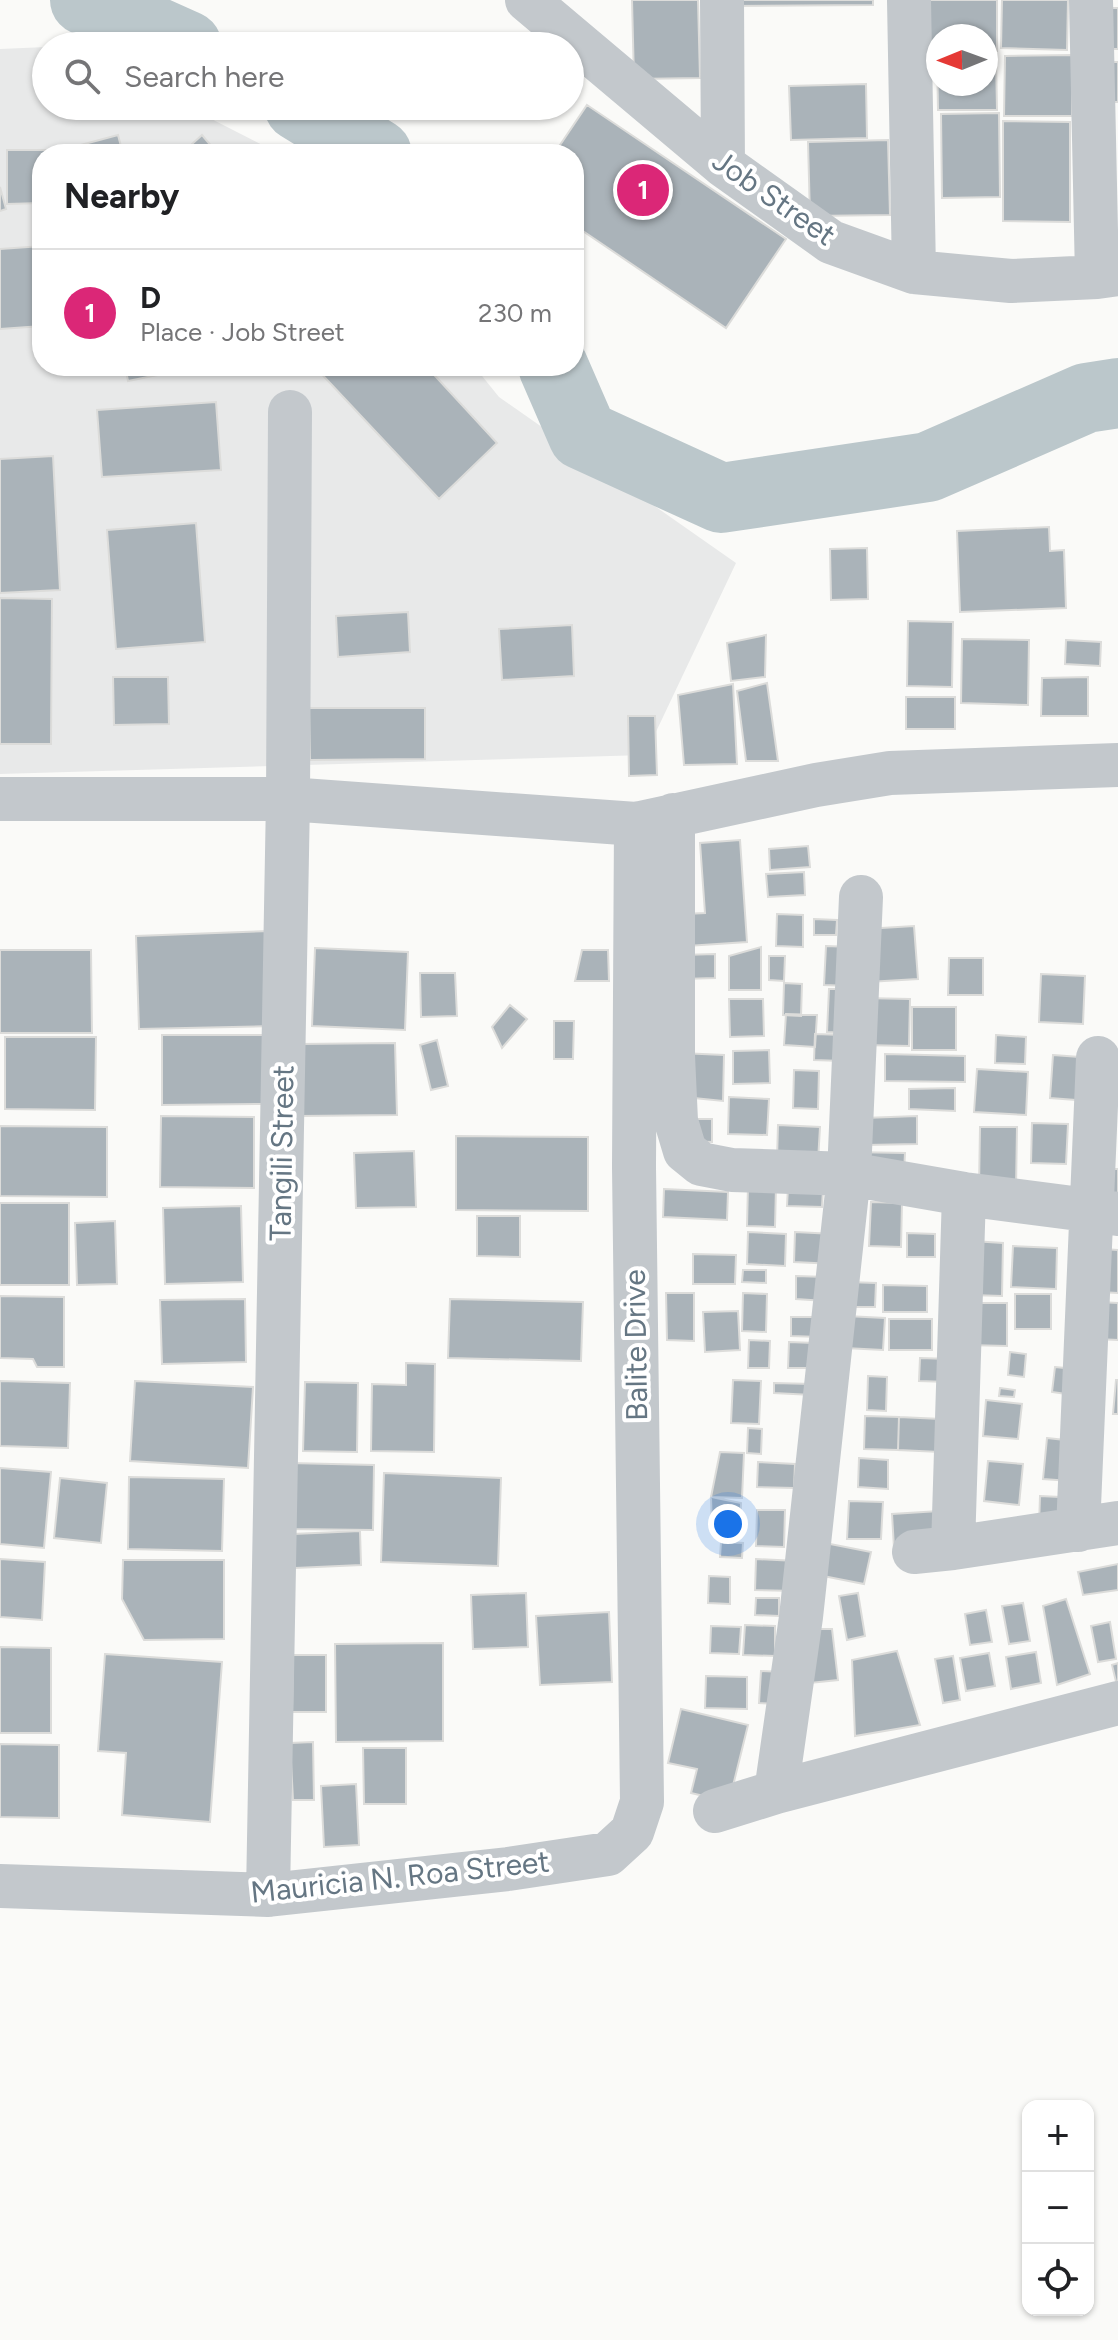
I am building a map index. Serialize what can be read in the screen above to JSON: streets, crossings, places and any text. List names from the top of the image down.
{
  "streets": {
    "street": [
      "Job Street",
      "Tangili Street",
      "Balite Drive",
      "Mauricia N. Roa Street"
    ]
  },
  "crossings": [
    ["Tangili Street", "Mauricia N. Roa Street"],
    ["Balite Drive", "Mauricia N. Roa Street"]
  ],
  "north": "left",
  "page": {
    "search": "Search here",
    "heading": "Nearby",
    "pins": "1",
    "list": [
      {
        "mark": "1",
        "name": "D",
        "note": "Place · Job Street",
        "value": "230 m"
      }
    ],
    "map_buttons": ["+", "−"]
  }
}
